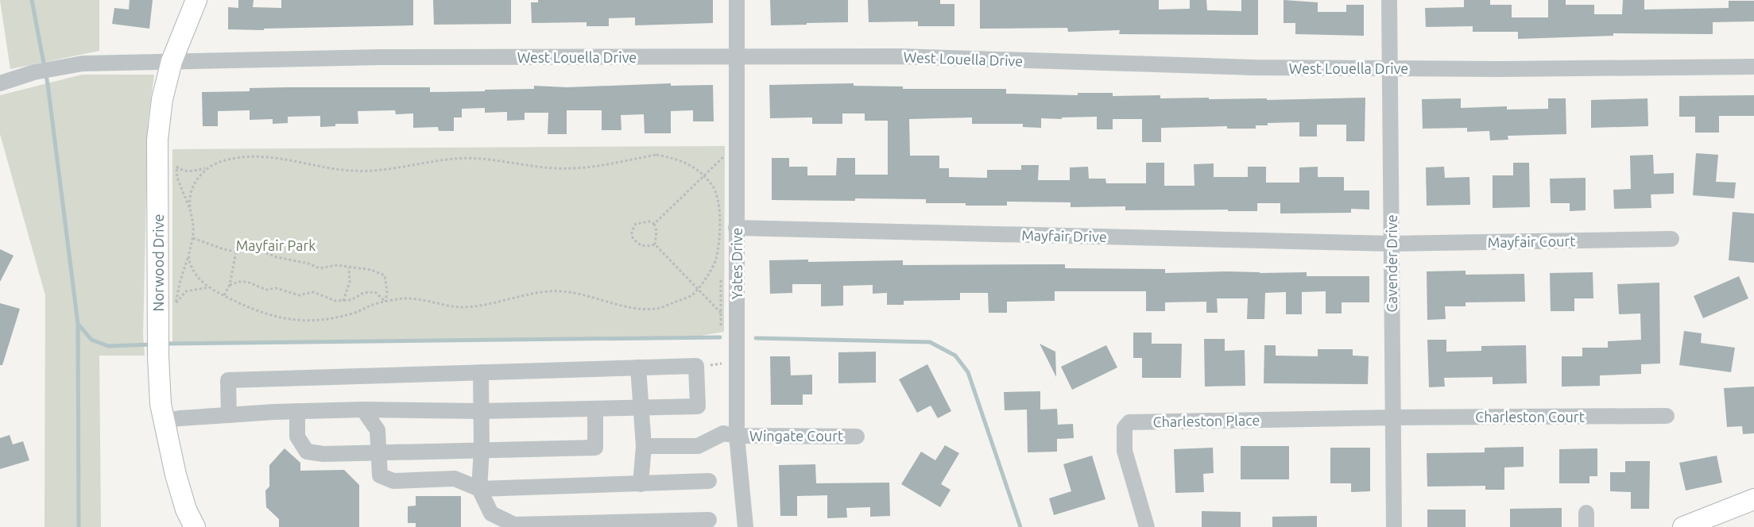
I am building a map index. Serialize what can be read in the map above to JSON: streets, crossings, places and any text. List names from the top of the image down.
{
  "streets": {
    "main road": ["Norwood Drive"],
    "street": [
      "West Louella Drive",
      "Mayfair Drive",
      "Mayfair Court",
      "Yates Drive",
      "Cavender Drive",
      "Charleston Court",
      "Charleston Place",
      "Wingate Court"
    ]
  },
  "crossings": [
    ["West Louella Drive", "Norwood Drive"],
    ["West Louella Drive", "Yates Drive"],
    ["West Louella Drive", "Cavender Drive"],
    ["Mayfair Drive", "Mayfair Court"],
    ["Mayfair Drive", "Yates Drive"],
    ["Mayfair Drive", "Cavender Drive"],
    ["Mayfair Court", "Cavender Drive"],
    ["Yates Drive", "Wingate Court"],
    ["Cavender Drive", "Charleston Court"],
    ["Cavender Drive", "Charleston Place"],
    ["Charleston Court", "Charleston Place"]
  ],
  "parks": ["Mayfair Park"]
}
